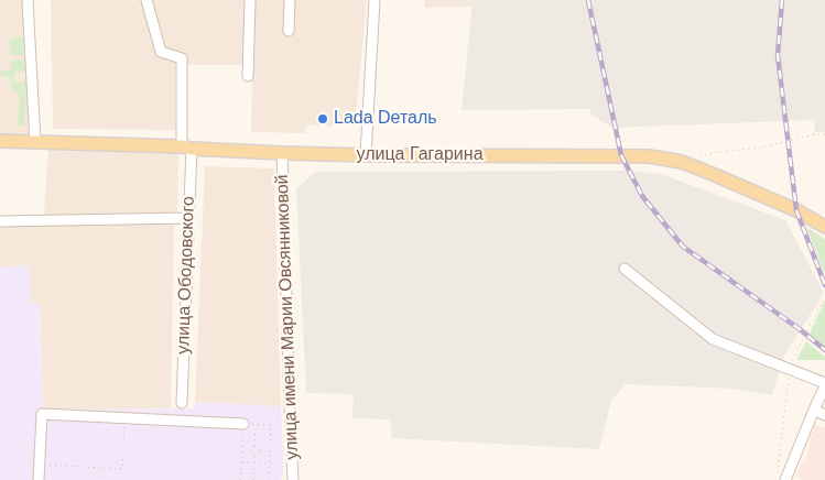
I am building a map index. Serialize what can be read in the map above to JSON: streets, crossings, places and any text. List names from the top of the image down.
{
  "streets": {
    "main road": ["улица Гагарина"],
    "street": ["улица Ободовского", "улица имени Марии Овсянниковой"]
  },
  "crossings": [
    ["улица Гагарина", "улица Ободовского"],
    ["улица Гагарина", "улица имени Марии Овсянниковой"]
  ],
  "places": ["Lada Dеталь"]
}
